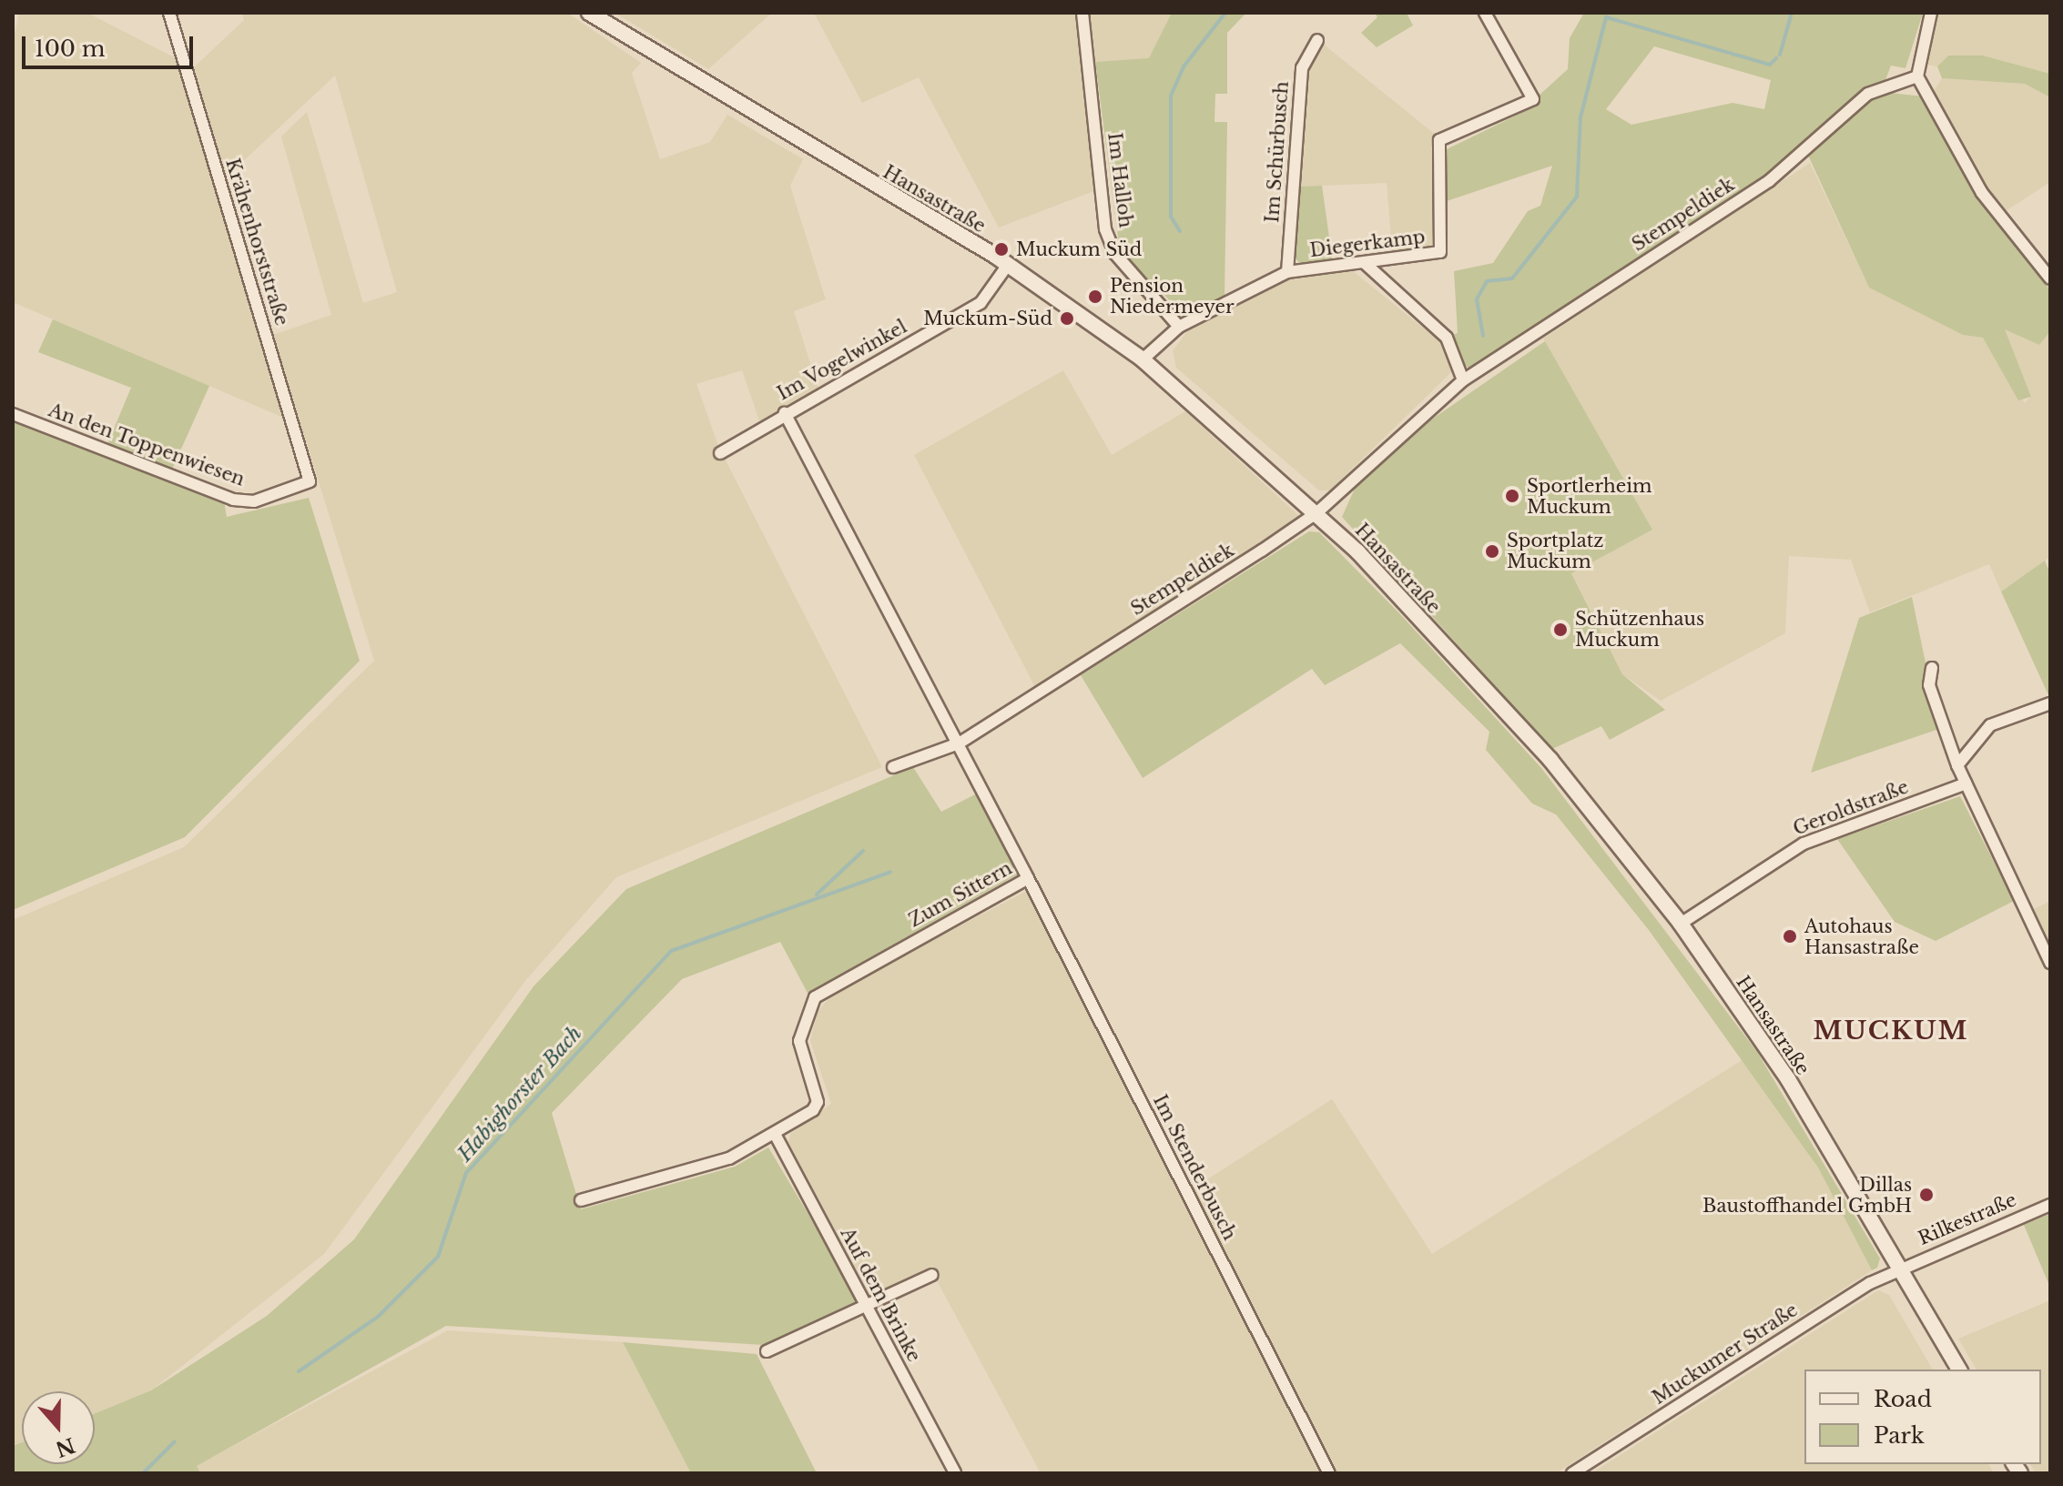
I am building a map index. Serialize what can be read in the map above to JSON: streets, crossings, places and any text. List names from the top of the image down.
{
  "streets": {
    "main road": ["Hansastraße"],
    "street": [
      "Im Schürbusch",
      "Im Halloh",
      "Stempeldiek",
      "Krähenhorststraße",
      "Diegerkamp",
      "Im Vogelwinkel",
      "An den Toppenwiesen",
      "Geroldstraße",
      "Zum Sittern",
      "Im Stenderbusch",
      "Rilkestraße",
      "Auf dem Brinke",
      "Muckumer Straße"
    ]
  },
  "crossings": [
    ["Im Schürbusch", "Diegerkamp"],
    ["Im Halloh", "Diegerkamp"],
    ["Hansastraße", "Stempeldiek"],
    ["Hansastraße", "Diegerkamp"],
    ["Hansastraße", "Im Vogelwinkel"],
    ["Hansastraße", "Geroldstraße"],
    ["Hansastraße", "Rilkestraße"],
    ["Hansastraße", "Muckumer Straße"],
    ["Stempeldiek", "Zum Sittern"],
    ["Krähenhorststraße", "An den Toppenwiesen"],
    ["Im Vogelwinkel", "Zum Sittern"],
    ["Zum Sittern", "Im Stenderbusch"],
    ["Zum Sittern", "Auf dem Brinke"],
    ["Rilkestraße", "Muckumer Straße"]
  ],
  "districts": ["MUCKUM"],
  "water": ["Habighorster Bach"],
  "places": [
    "Muckum Süd",
    "Pension Niedermeyer",
    "Muckum-Süd",
    "Sportlerheim Muckum",
    "Sportplatz Muckum",
    "Schützenhaus Muckum",
    "Autohaus Hansastraße",
    "Dillas Baustoffhandel GmbH"
  ],
  "legend": ["Road", "Park"],
  "scale_bar": "100 m",
  "north": "bottom"
}
